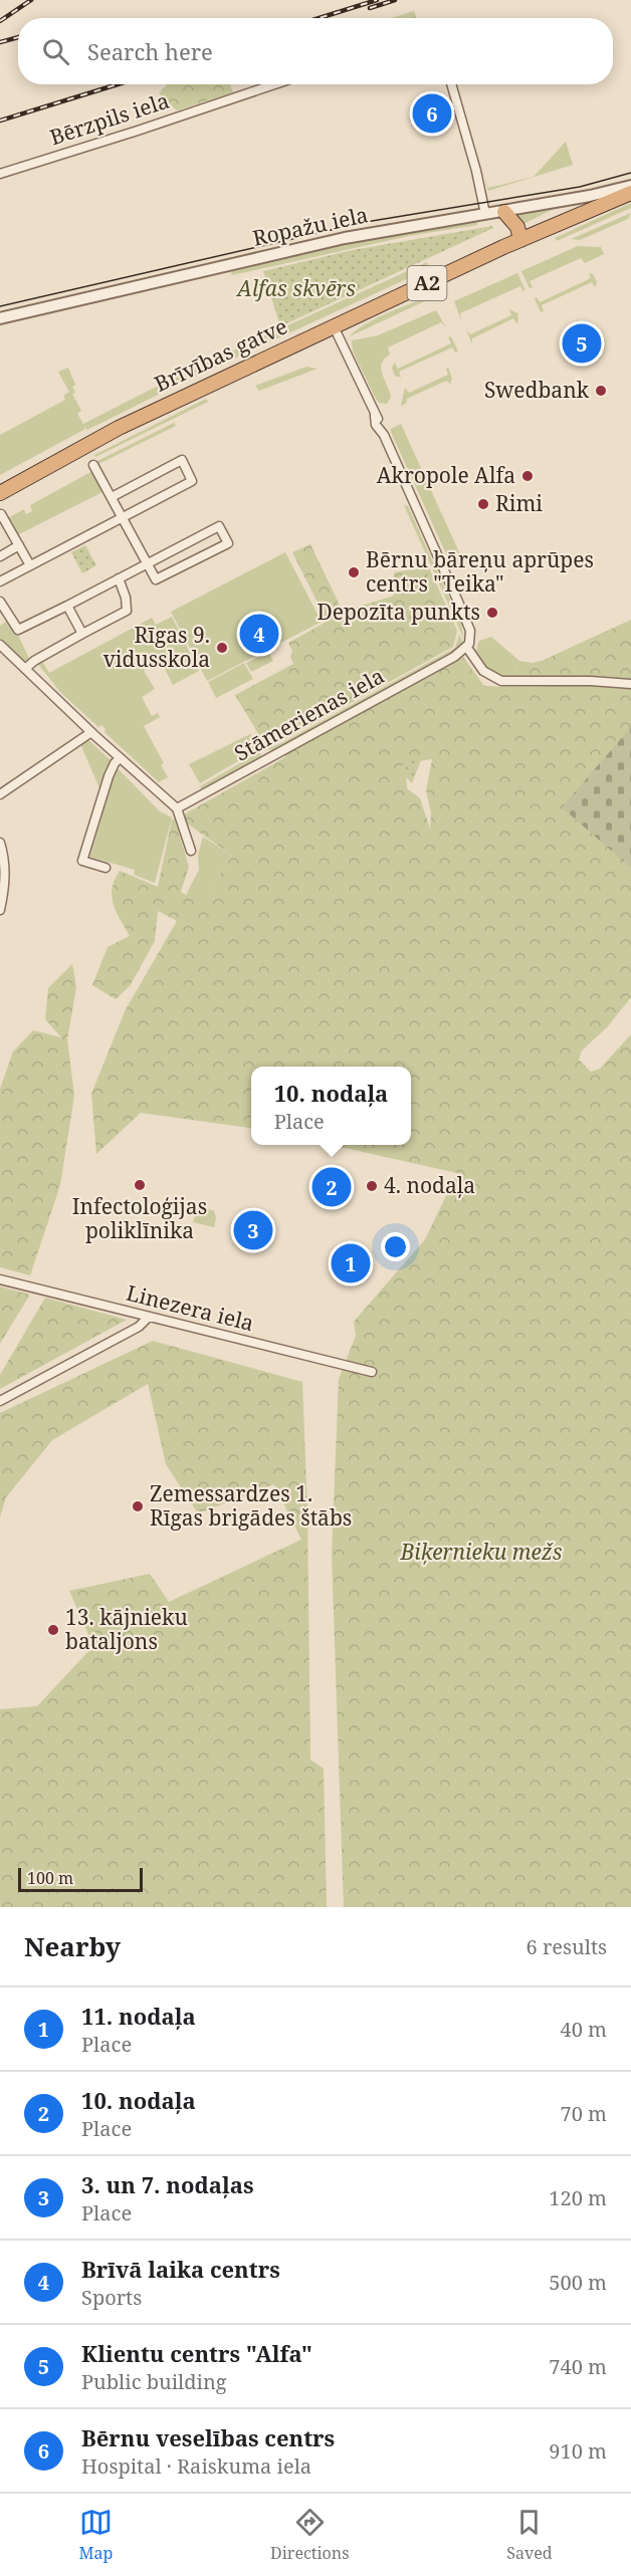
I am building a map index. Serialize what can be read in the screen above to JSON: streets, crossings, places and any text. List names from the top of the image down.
{
  "streets": {
    "highway": ["A2", "Brīvības gatve"],
    "street": [
      "Bērzpils iela",
      "Ropažu iela",
      "Stāmerienas iela",
      "Linezera iela"
    ]
  },
  "parks": ["Alfas skvērs", "Biķernieku mežs"],
  "places": [
    "Swedbank",
    "Akropole Alfa",
    "Rimi",
    "Bērnu bāreņu aprūpes centrs \"Teika\"",
    "Depozīta punkts",
    "Rīgas 9. vidusskola",
    "Infectoloģijas poliklīnika",
    "4. nodaļa",
    "Zemessardzes 1. Rīgas brigādes štābs",
    "13. kājnieku bataljons"
  ],
  "scale_bar": "100 m",
  "page": {
    "search": "Search here",
    "pins": [
      "6",
      "5",
      "4",
      "2",
      "3",
      "1"
    ],
    "popup": ["10. nodaļa", "Place"],
    "scale": "100 m",
    "heading": ["Nearby", "6 results"],
    "list": [
      {
        "mark": "1",
        "name": "11. nodaļa",
        "note": "Place",
        "value": "40 m"
      },
      {
        "mark": "2",
        "name": "10. nodaļa",
        "note": "Place",
        "value": "70 m"
      },
      {
        "mark": "3",
        "name": "3. un 7. nodaļas",
        "note": "Place",
        "value": "120 m"
      },
      {
        "mark": "4",
        "name": "Brīvā laika centrs",
        "note": "Sports",
        "value": "500 m"
      },
      {
        "mark": "5",
        "name": "Klientu centrs \"Alfa\"",
        "note": "Public building",
        "value": "740 m"
      },
      {
        "mark": "6",
        "name": "Bērnu veselības centrs",
        "note": "Hospital · Raiskuma iela",
        "value": "910 m"
      }
    ],
    "nav": ["Map", "Directions", "Saved"]
  }
}
